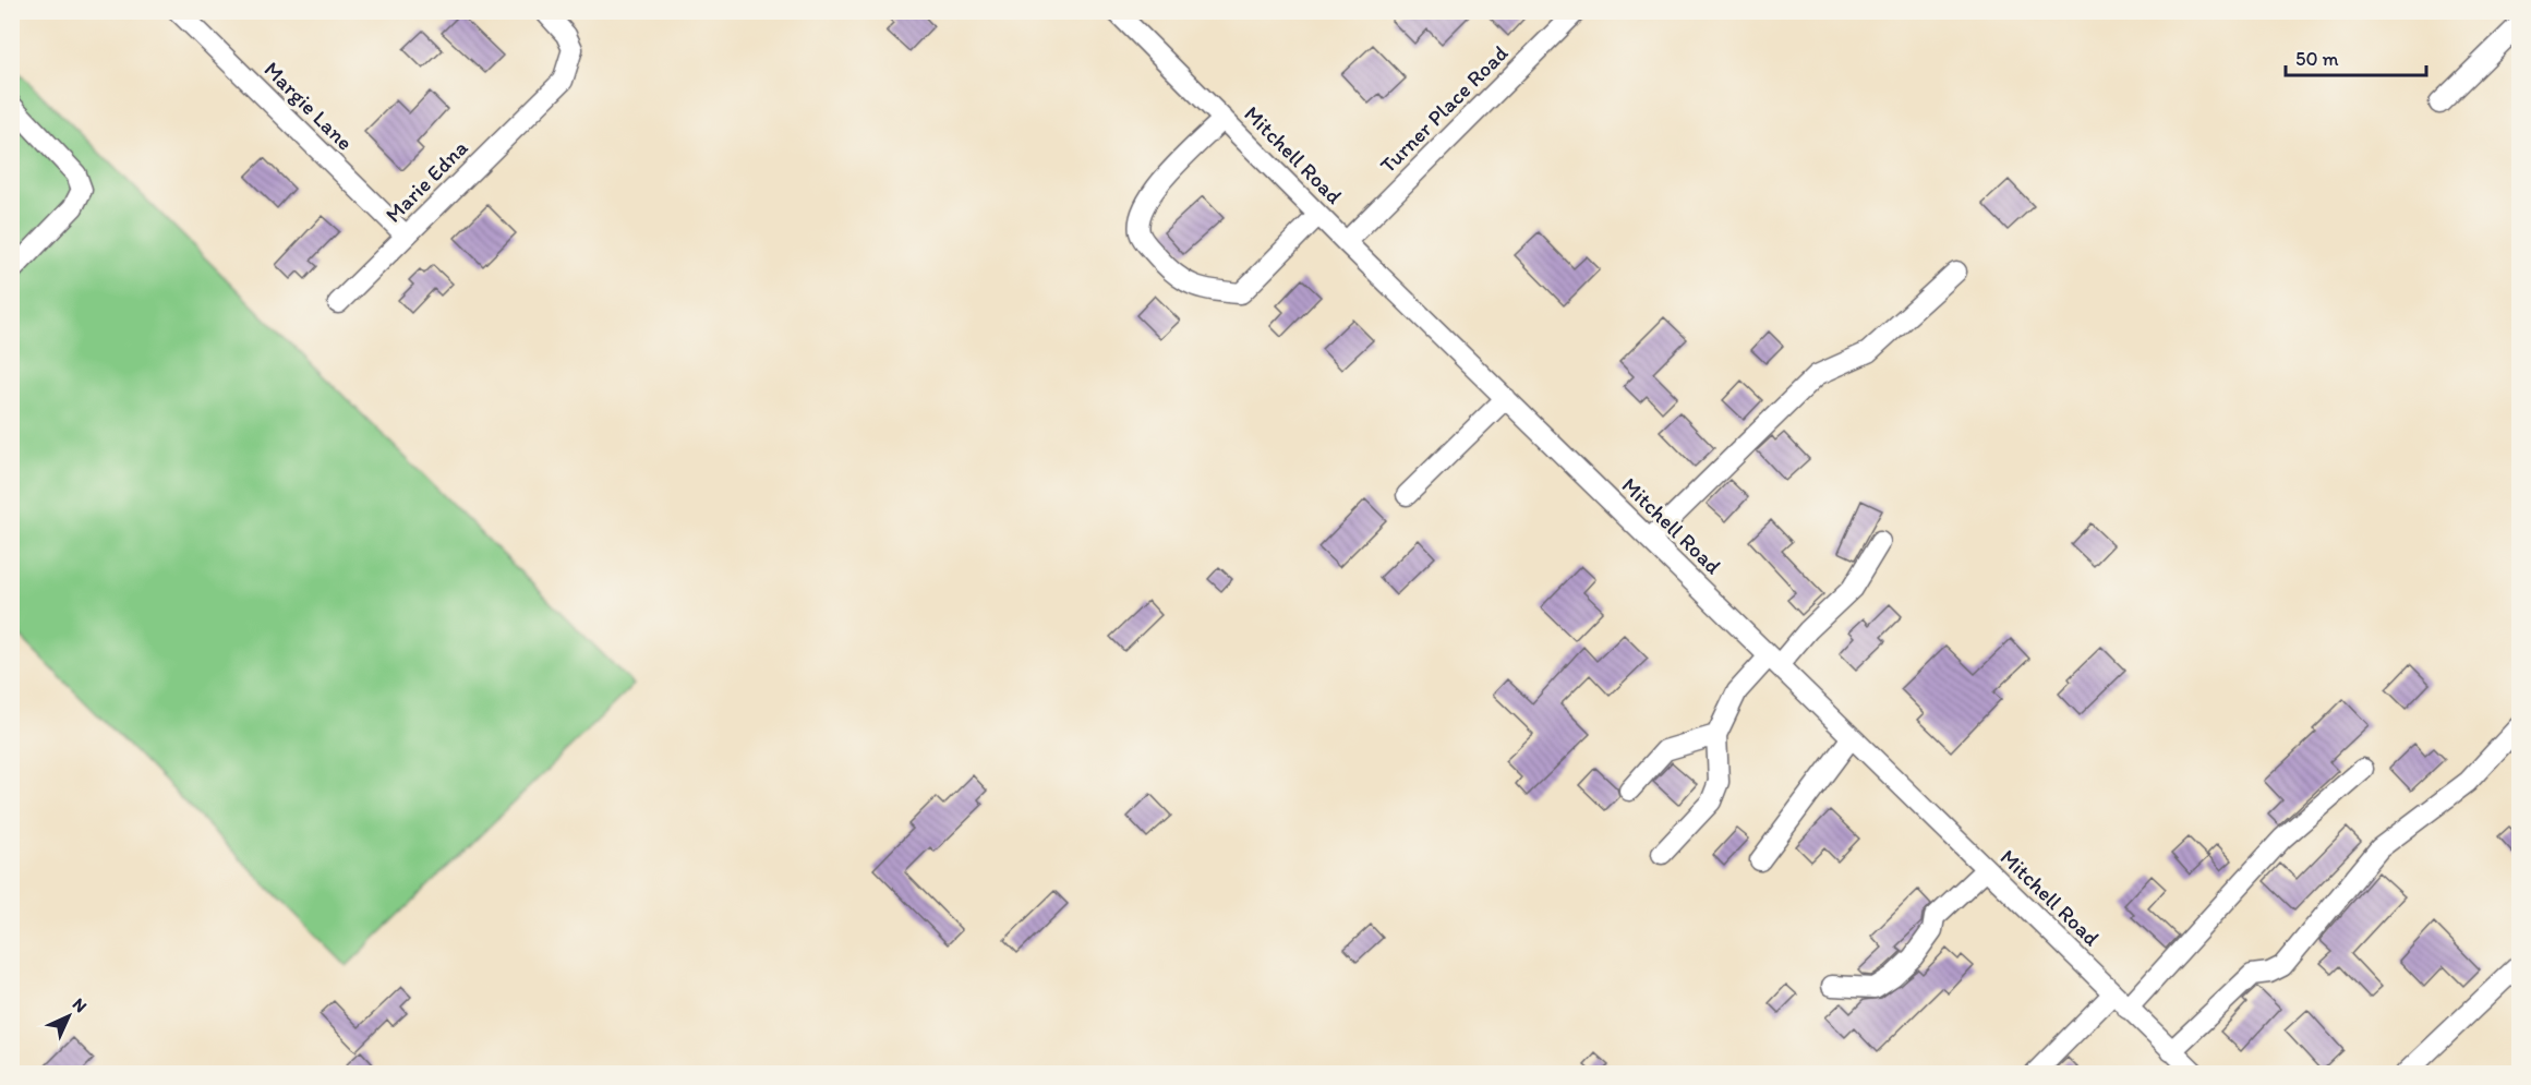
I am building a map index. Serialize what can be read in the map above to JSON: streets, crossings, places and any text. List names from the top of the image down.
{
  "streets": {
    "street": [
      "Margie Lane",
      "Turner Place Road",
      "Mitchell Road",
      "Marie Edna"
    ]
  },
  "crossings": [
    ["Margie Lane", "Marie Edna"],
    ["Turner Place Road", "Mitchell Road"]
  ],
  "scale_bar": "50 m",
  "north": "top right"
}
